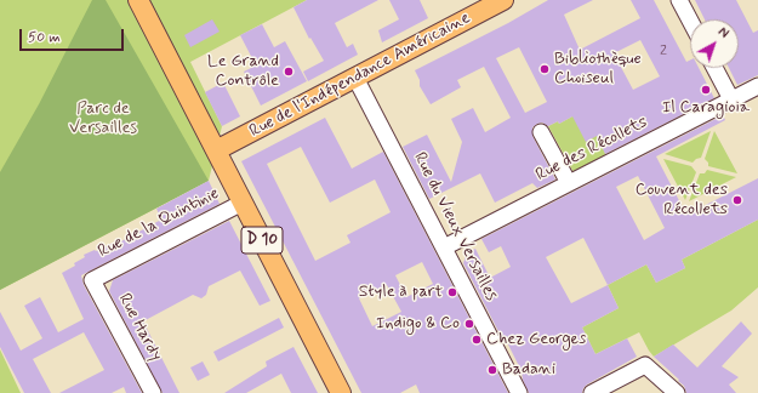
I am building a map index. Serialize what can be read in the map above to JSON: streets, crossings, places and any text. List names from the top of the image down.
{
  "streets": {
    "main road": ["Rue de l'Indépendance Américaine", "D 10"],
    "street": [
      "Rue des Récollets",
      "Rue de la Quintinie",
      "Rue du Vieux Versailles",
      "Rue Hardy"
    ]
  },
  "crossings": [
    ["Rue de l'Indépendance Américaine", "Rue du Vieux Versailles"],
    ["Rue de l'Indépendance Américaine", "D 10"],
    ["Rue des Récollets", "Rue du Vieux Versailles"],
    ["Rue de la Quintinie", "D 10"],
    ["Rue de la Quintinie", "Rue Hardy"]
  ],
  "parks": ["Parc de Versailles"],
  "places": [
    "Bibliothèque Choiseul",
    "Le Grand Contrôle",
    "Il Caragioia",
    "Couvent des Récollets",
    "Style à part",
    "Indigo & Co",
    "Chez Georges",
    "Badani"
  ],
  "house_numbers": ["2"],
  "scale_bar": "50 m",
  "north": "top right"
}
